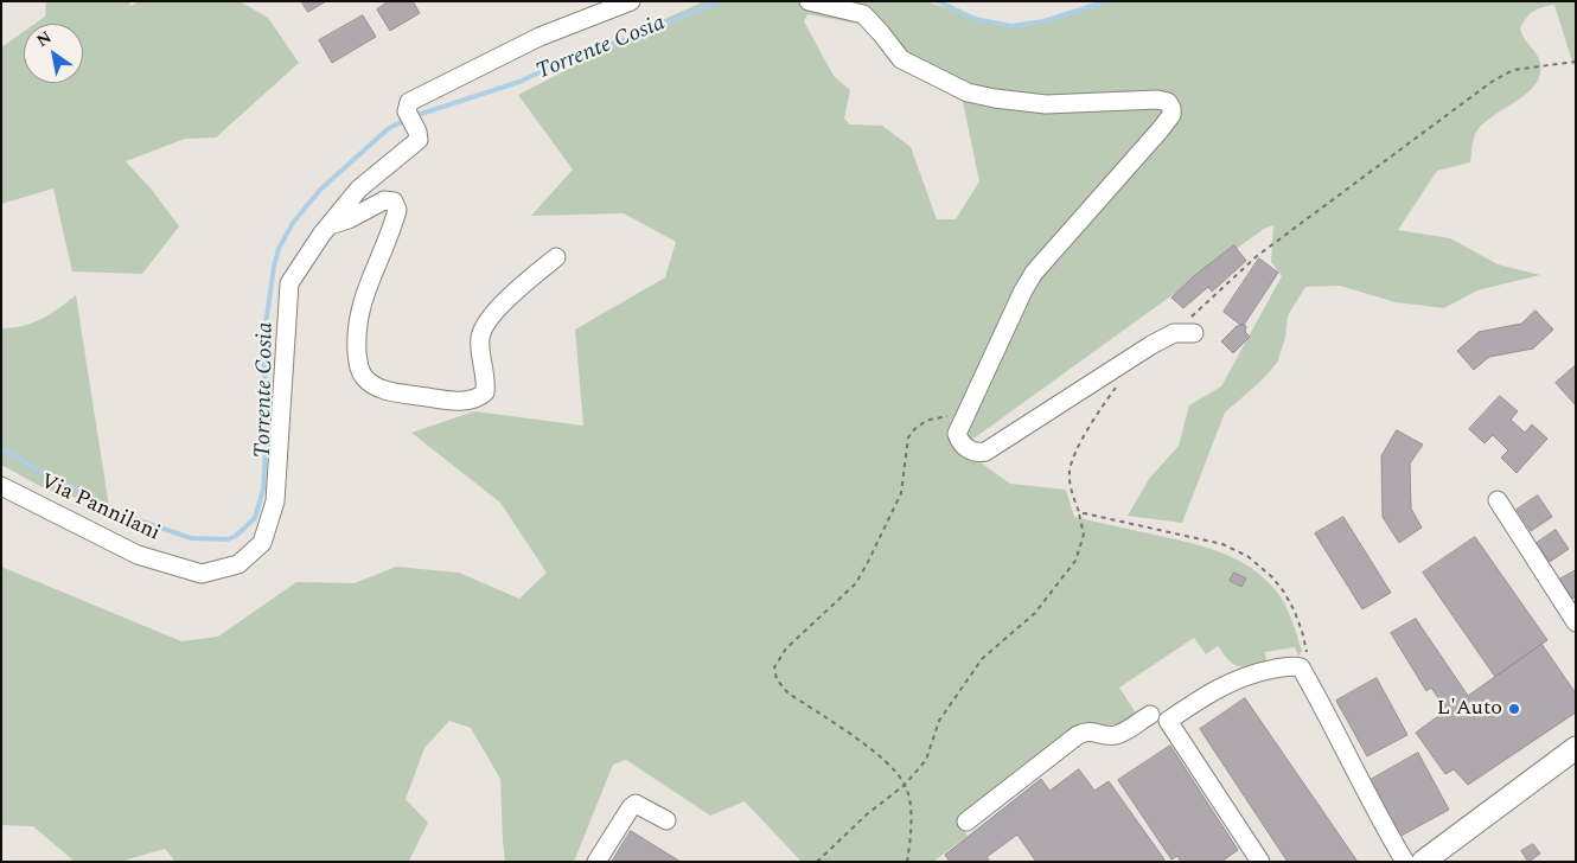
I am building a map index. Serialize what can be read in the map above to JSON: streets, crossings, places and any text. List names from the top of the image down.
{
  "streets": {
    "street": ["Via Pannilani"]
  },
  "water": ["Torrente Cosia"],
  "places": ["L'Auto"],
  "north": "top left"
}
